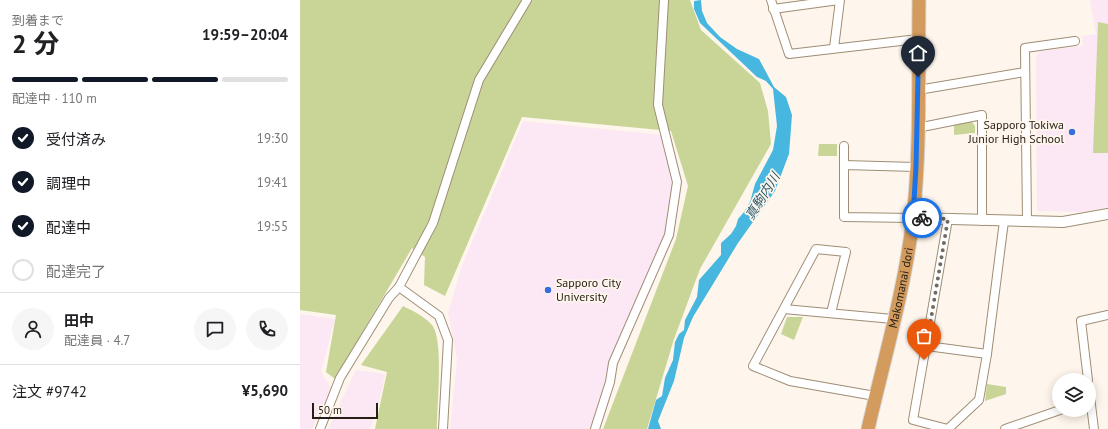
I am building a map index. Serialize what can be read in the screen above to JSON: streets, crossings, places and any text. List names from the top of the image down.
{
  "streets": {
    "highway": ["Makomanai dori"]
  },
  "water": ["真駒内川"],
  "places": ["Sapporo Tokiwa Junior High School", "Sapporo City University"],
  "scale_bar": "50 m",
  "page": {
    "heading": ["2 分", "到着まで", "19:59–20:04"],
    "panel": [
      "田中",
      "配達員 · 4.7",
      "注文 #9742",
      "¥5,690"
    ],
    "bar": "配達中 · 110 m",
    "list": [
      ["受付済み", "19:30"],
      ["調理中", "19:41"],
      ["配達中", "19:55"],
      "配達完了"
    ],
    "scale": "50 m"
  }
}
